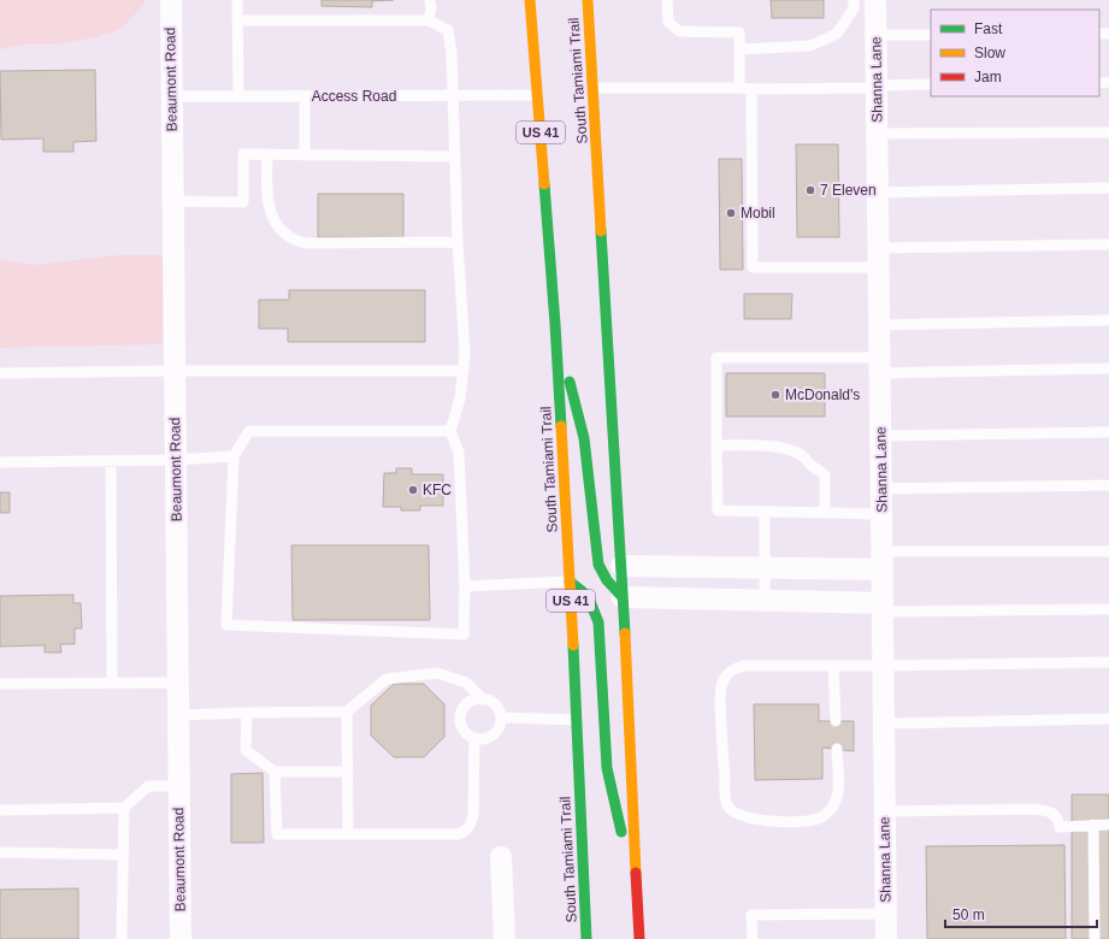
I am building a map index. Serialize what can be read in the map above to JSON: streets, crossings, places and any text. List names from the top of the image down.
{
  "streets": {
    "main road": ["South Tamiami Trail", "US 41"],
    "street": ["Beaumont Road", "Shanna Lane"],
    "lane": ["Access Road"]
  },
  "crossings": [
    ["Beaumont Road", "Access Road"],
    ["South Tamiami Trail", "Access Road"]
  ],
  "places": [
    "7 Eleven",
    "Mobil",
    "McDonald's",
    "KFC"
  ],
  "legend": ["Fast", "Slow", "Jam"],
  "scale_bar": "50 m"
}
